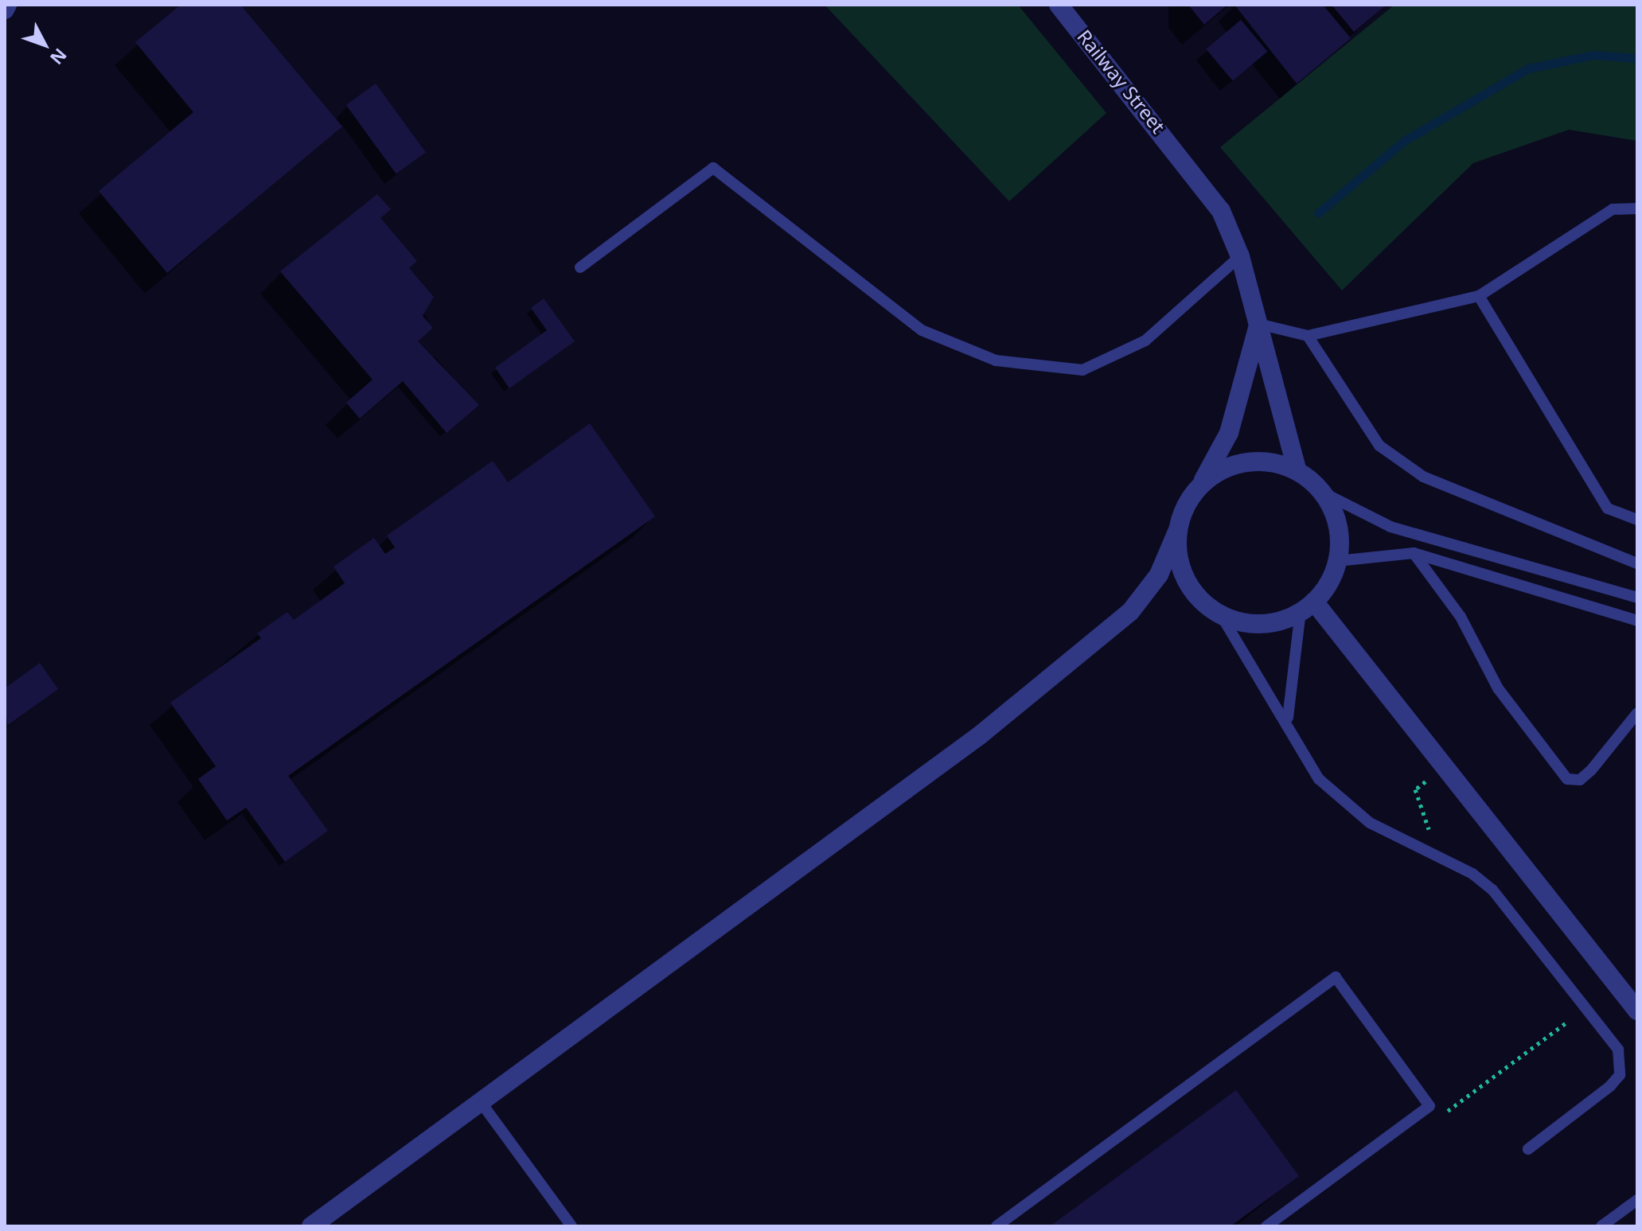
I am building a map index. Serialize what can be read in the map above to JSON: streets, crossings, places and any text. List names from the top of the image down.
{
  "streets": {
    "street": ["Railway Street"]
  },
  "north": "bottom right"
}
